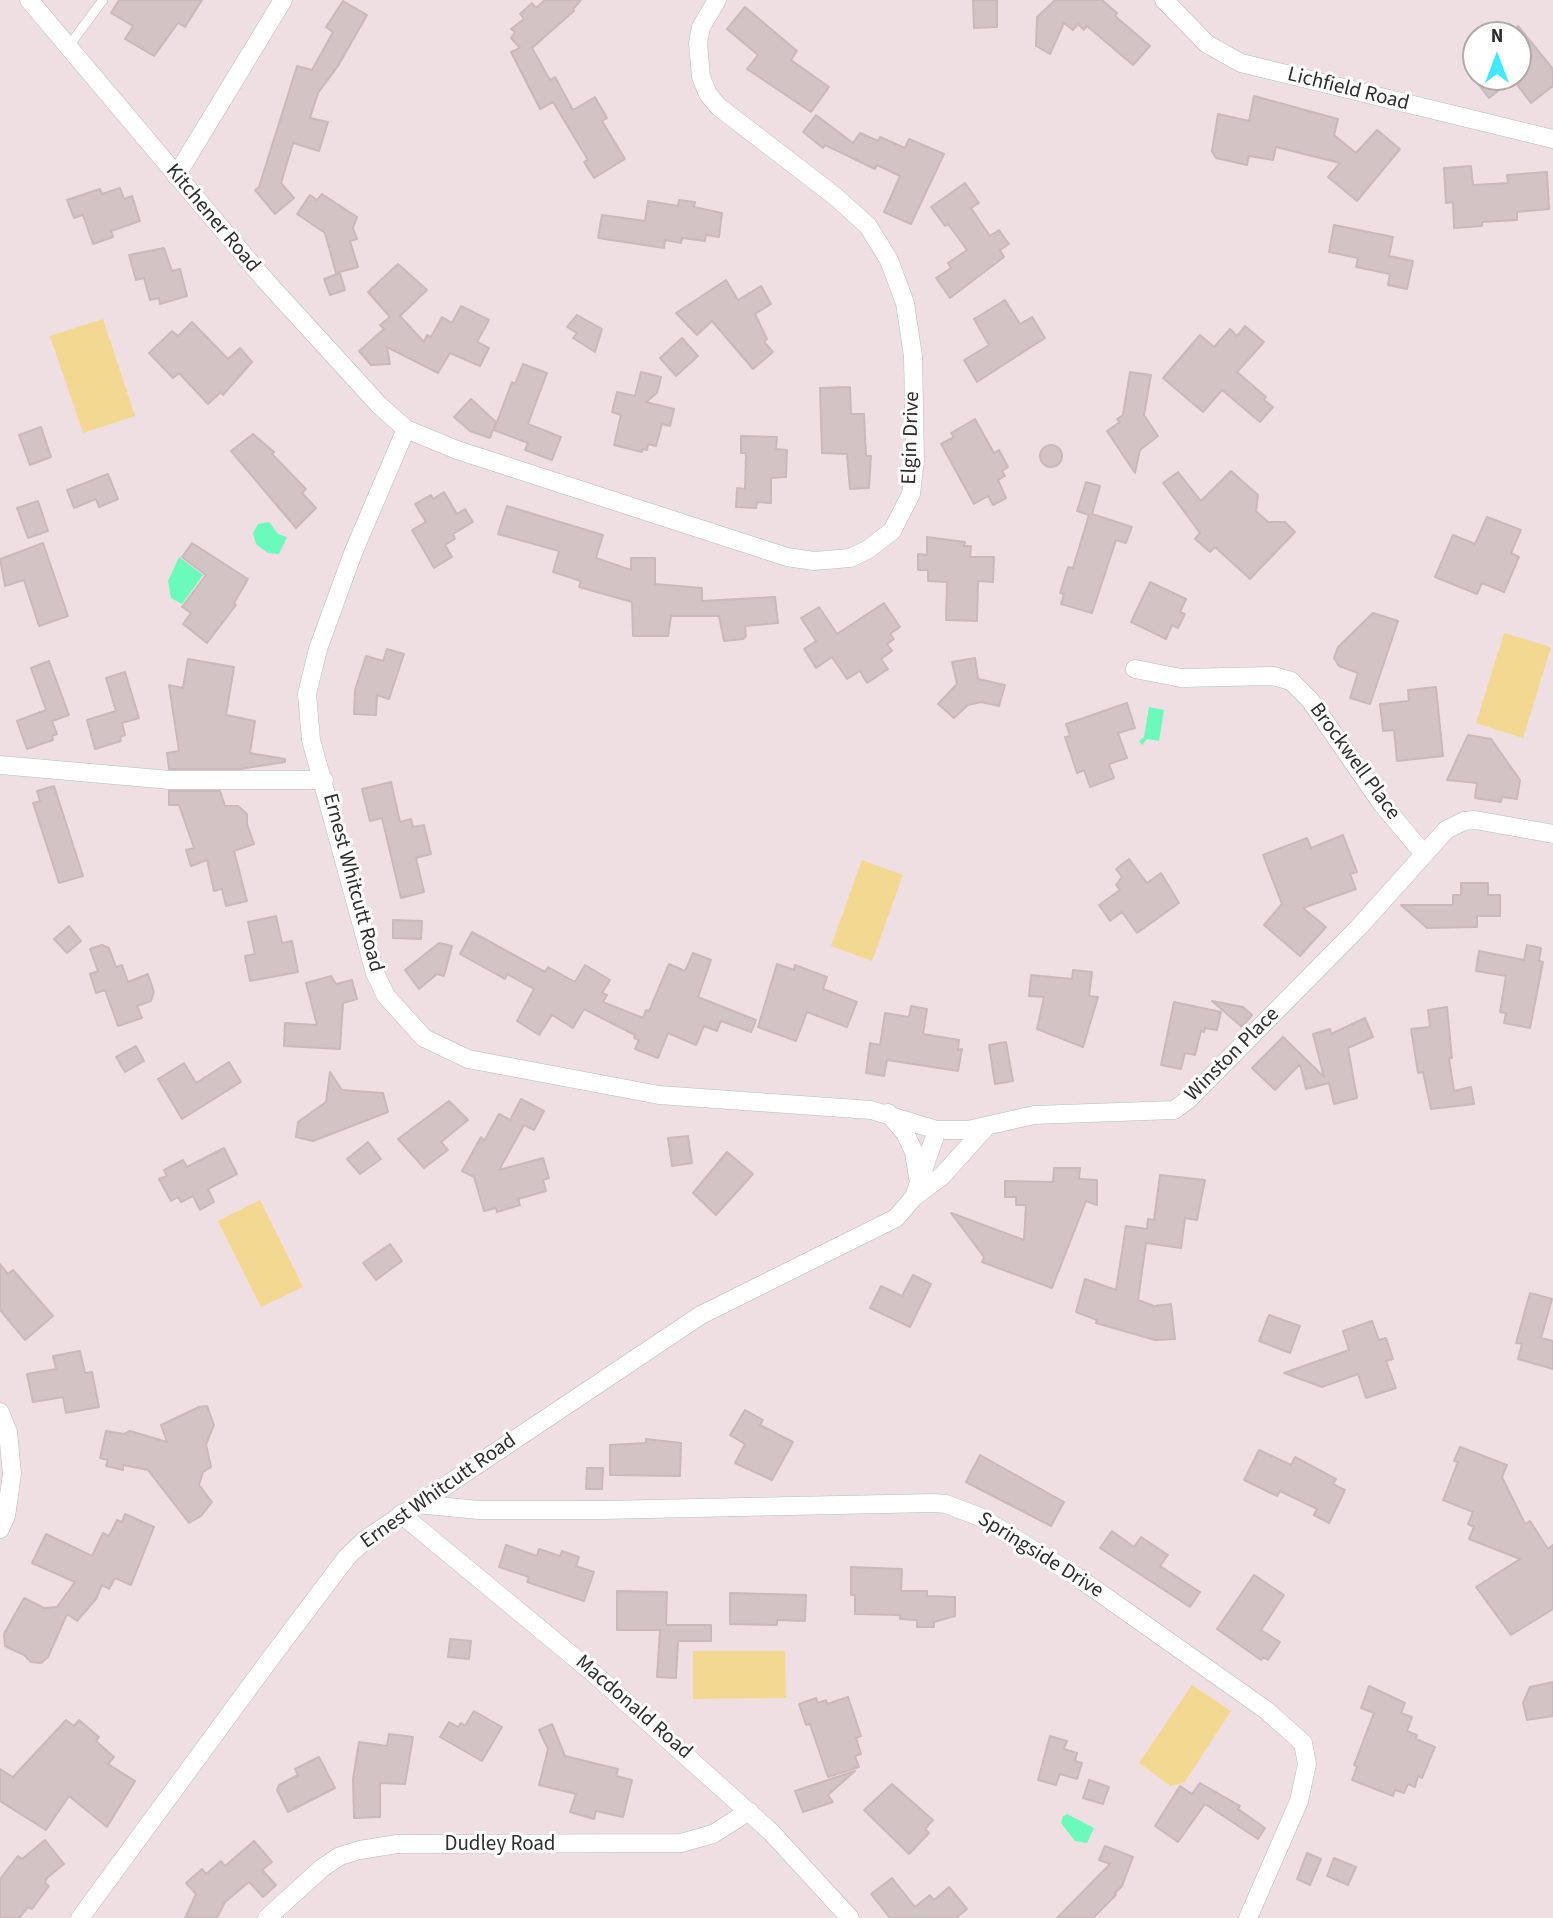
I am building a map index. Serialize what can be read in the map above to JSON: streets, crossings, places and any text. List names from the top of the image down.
{
  "streets": {
    "street": [
      "Lichfield Road",
      "Kitchener Road",
      "Elgin Drive",
      "Brockwell Place",
      "Ernest Whitcutt Road",
      "Winston Place",
      "Springside Drive",
      "Macdonald Road",
      "Dudley Road"
    ]
  },
  "crossings": [
    ["Kitchener Road", "Elgin Drive"],
    ["Kitchener Road", "Ernest Whitcutt Road"],
    ["Elgin Drive", "Ernest Whitcutt Road"],
    ["Brockwell Place", "Winston Place"],
    ["Ernest Whitcutt Road", "Winston Place"],
    ["Ernest Whitcutt Road", "Springside Drive"],
    ["Ernest Whitcutt Road", "Macdonald Road"],
    ["Macdonald Road", "Dudley Road"]
  ],
  "north": "top"
}
